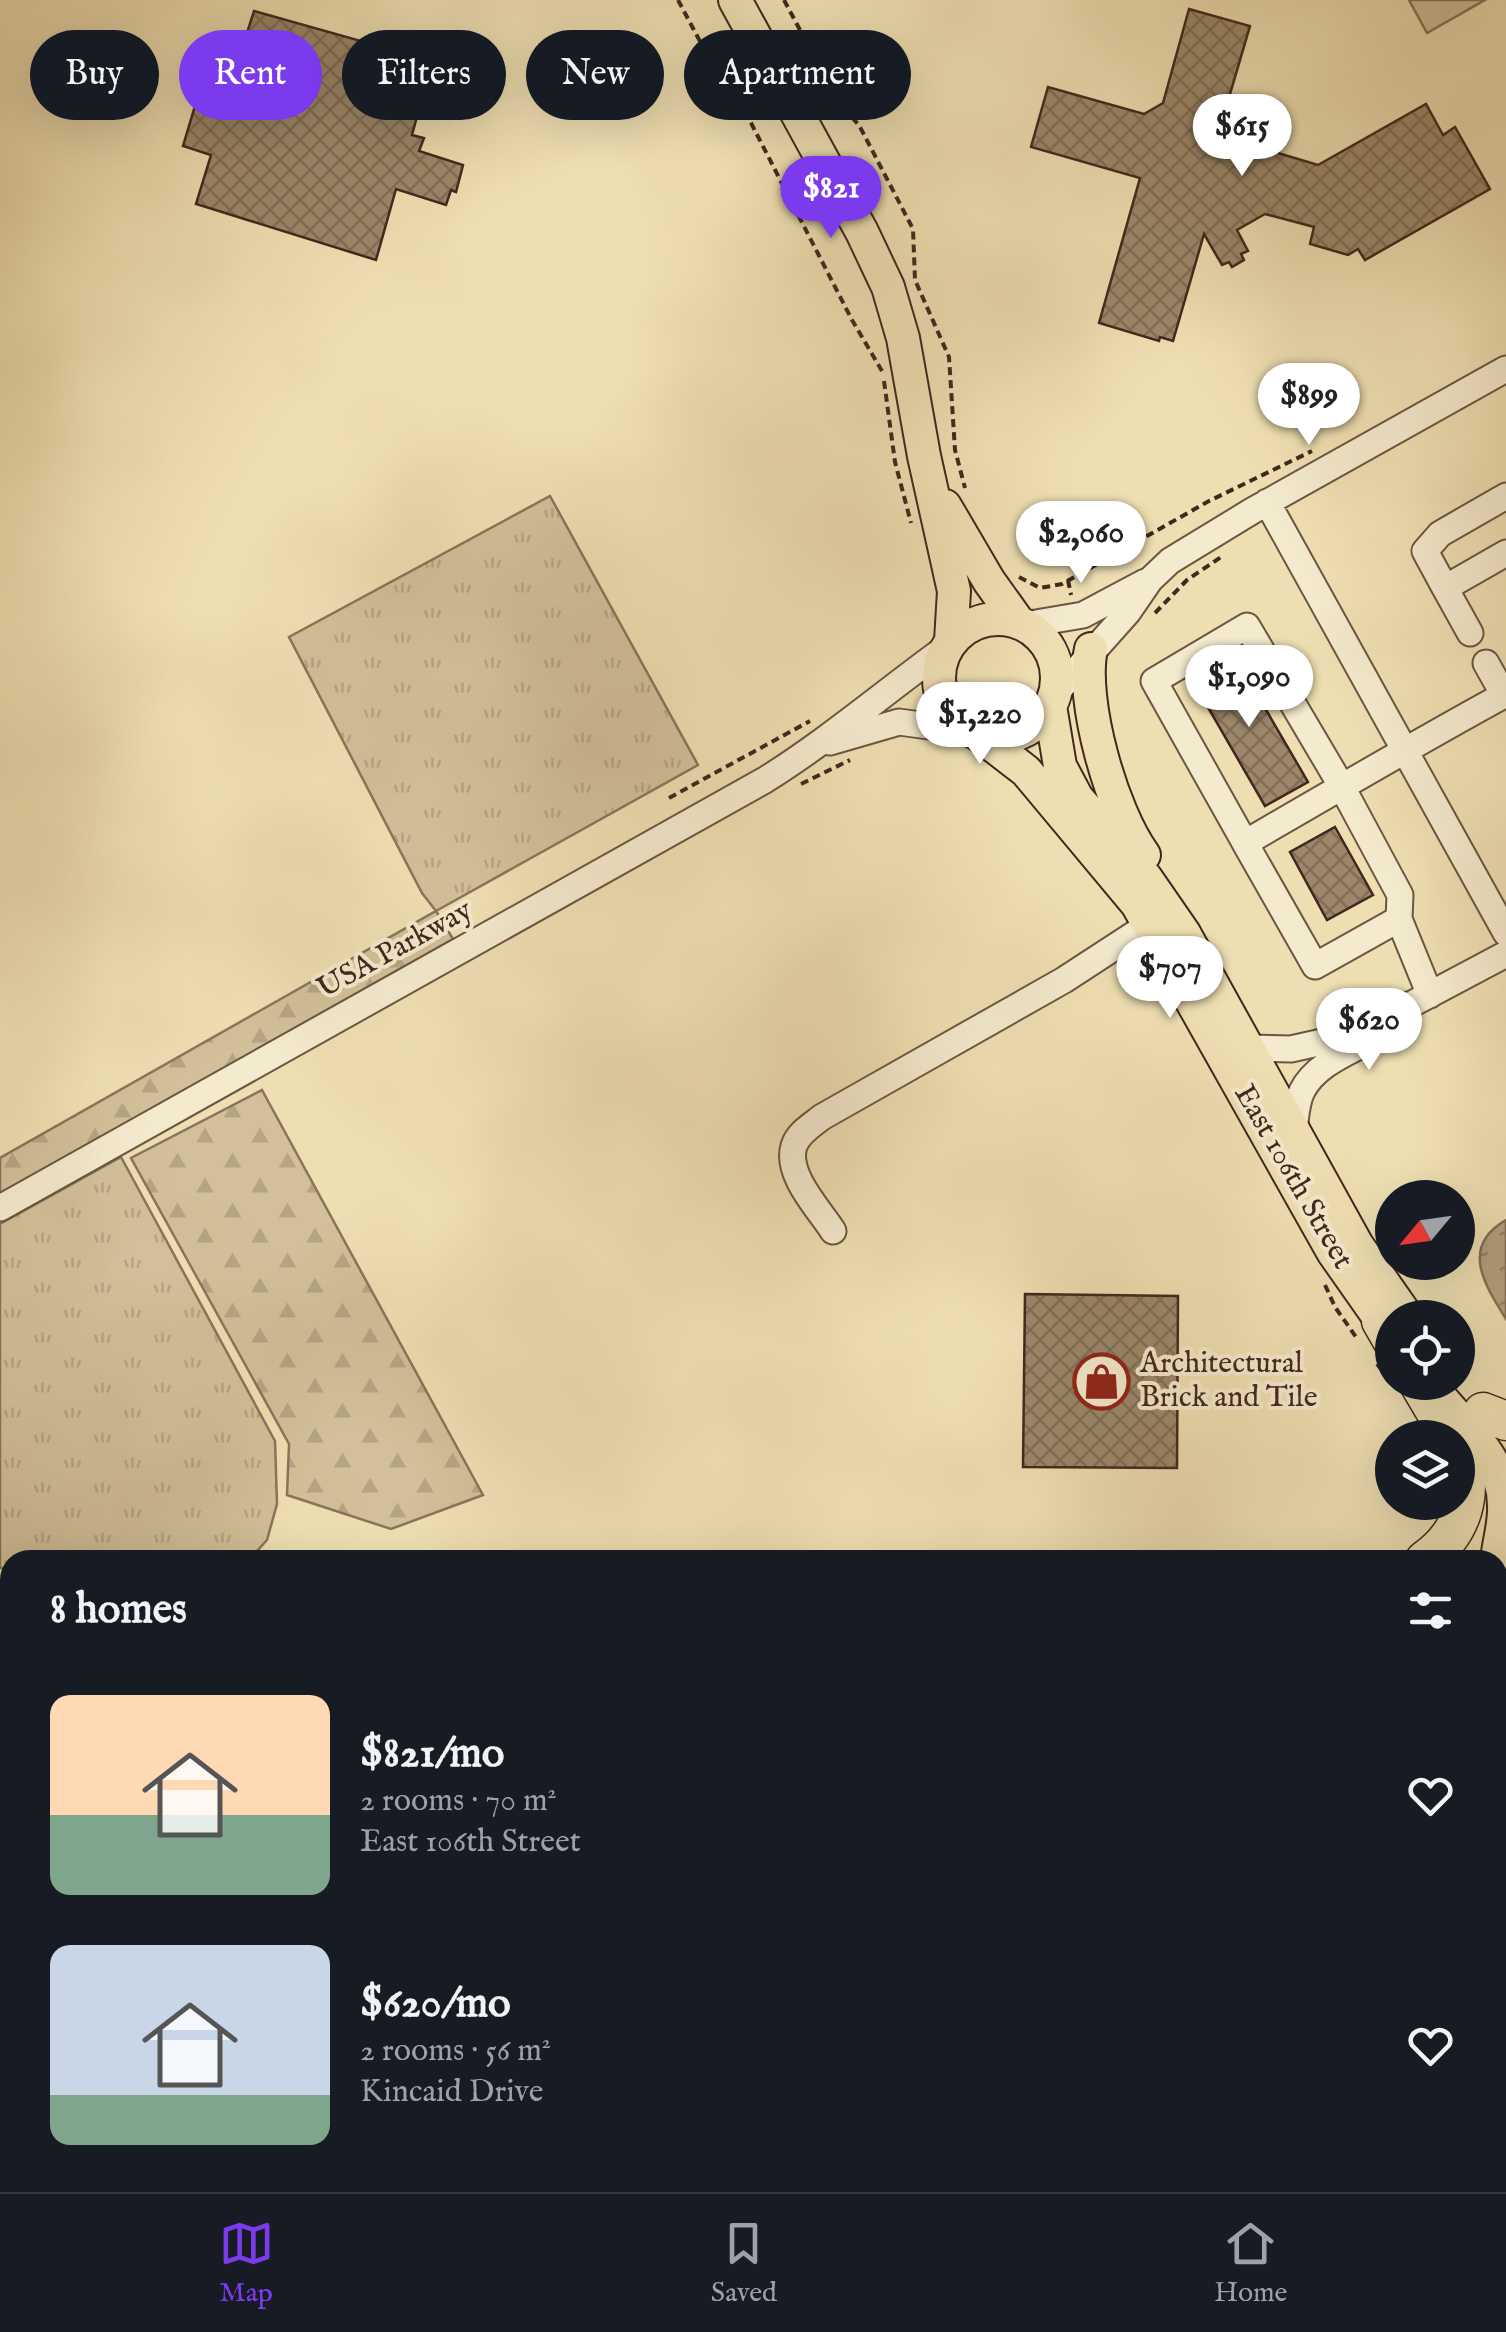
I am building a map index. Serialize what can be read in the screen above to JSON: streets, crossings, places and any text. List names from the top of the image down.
{
  "streets": {
    "main road": ["East 106th Street"],
    "street": ["USA Parkway"]
  },
  "crossings": [
    ["USA Parkway", "East 106th Street"]
  ],
  "places": {
    "shop": ["Architectural Brick and Tile"]
  },
  "north": "bottom left",
  "page": {
    "chip": [
      "Buy",
      "Rent",
      "Filters",
      "New",
      "Apartment"
    ],
    "price": [
      "$615",
      "$821",
      "$899",
      "$2,060",
      "$1,090",
      "$1,220",
      "$707",
      "$620"
    ],
    "heading": "8 homes",
    "list": [
      {
        "name": "$821/mo",
        "note": "2 rooms · 70 m² · East 106th Street"
      },
      {
        "name": "$620/mo",
        "note": "2 rooms · 56 m² · Kincaid Drive"
      }
    ],
    "tabs": ["Map", "Saved", "Home"]
  }
}
